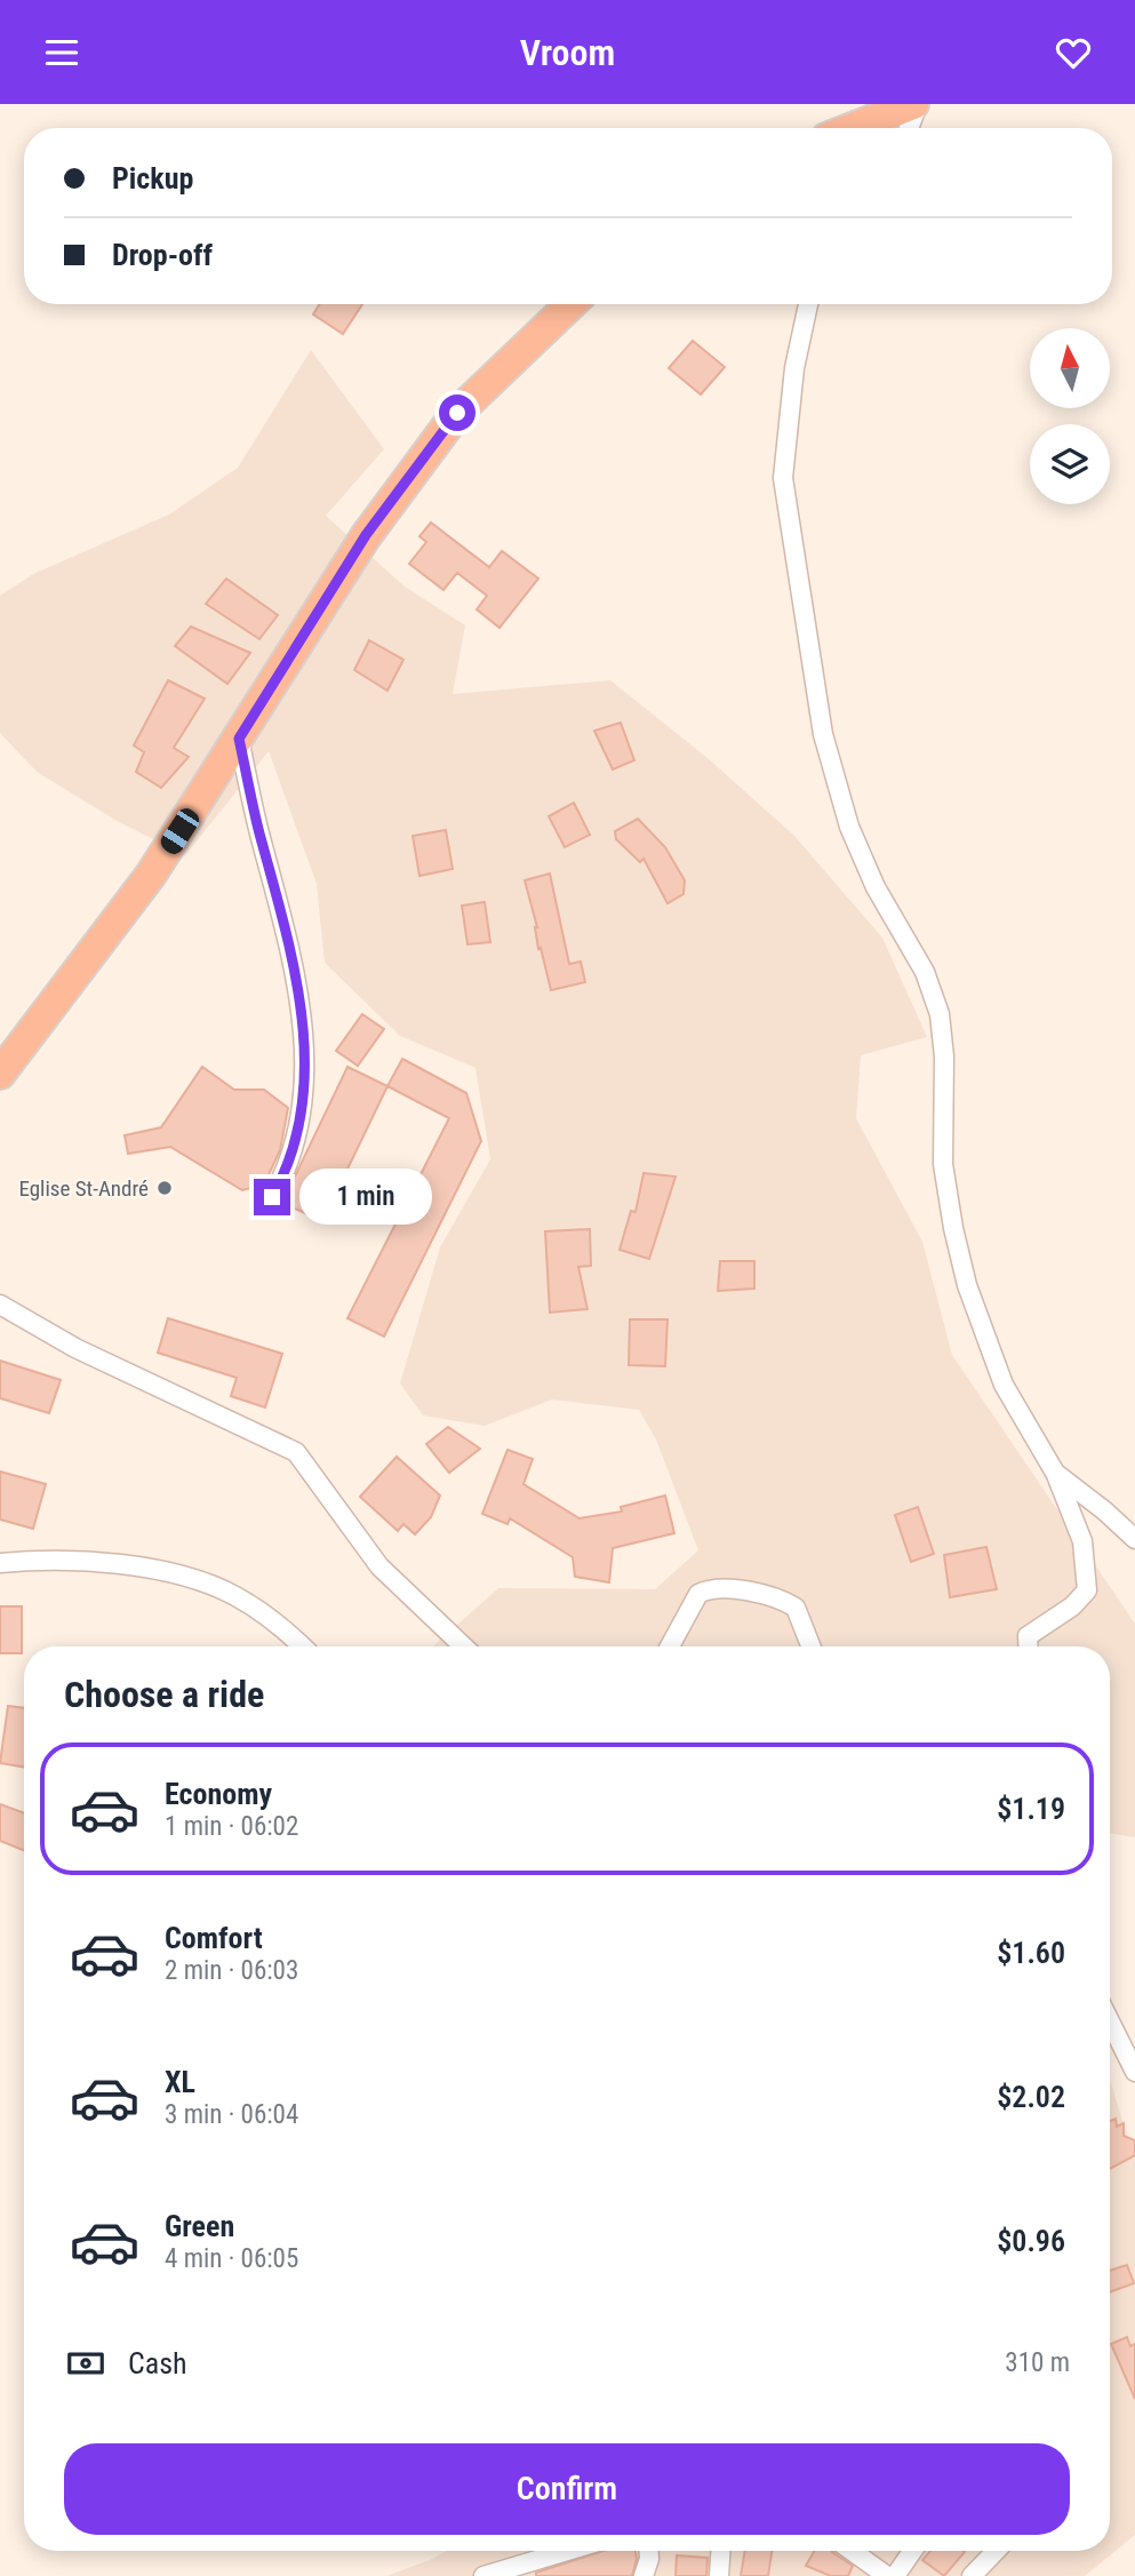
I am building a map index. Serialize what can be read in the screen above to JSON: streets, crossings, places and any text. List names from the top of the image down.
{
  "places": ["Eglise St-André"],
  "north": "top",
  "page": {
    "header": "Vroom",
    "banner": ["Pickup", "Drop-off"],
    "bubble": "1 min",
    "heading": "Choose a ride",
    "list": [
      {
        "name": "Economy",
        "note": "1 min · 06:02",
        "value": "$1.19"
      },
      {
        "name": "Comfort",
        "note": "2 min · 06:03",
        "value": "$1.60"
      },
      {
        "name": "XL",
        "note": "3 min · 06:04",
        "value": "$2.02"
      },
      {
        "name": "Green",
        "note": "4 min · 06:05",
        "value": "$0.96"
      }
    ],
    "pay": ["Cash", "310 m"],
    "buttons": "Confirm"
  }
}
